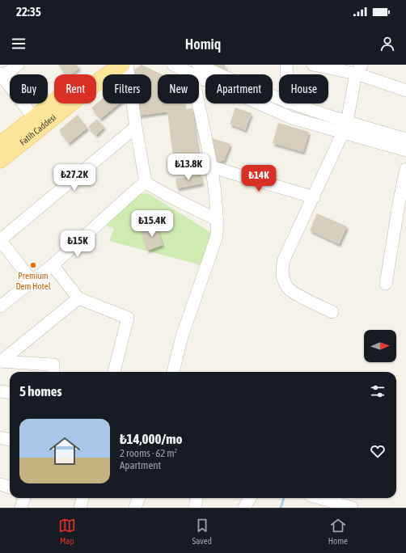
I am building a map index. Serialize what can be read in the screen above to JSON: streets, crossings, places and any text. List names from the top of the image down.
{
  "streets": {
    "main road": ["Fatih Caddesi"]
  },
  "places": ["Premium Dem Hotel"],
  "north": "right",
  "page": {
    "status": "22:35",
    "header": "Homiq",
    "chip": [
      "Buy",
      "Rent",
      "Filters",
      "New",
      "Apartment",
      "House"
    ],
    "price": [
      "₺13.8K",
      "₺27.2K",
      "₺14K",
      "₺15.4K",
      "₺15K"
    ],
    "heading": "5 homes",
    "list": [
      {
        "name": "₺14,000/mo",
        "note": "2 rooms · 62 m² · Apartment"
      }
    ],
    "tabs": ["Map", "Saved", "Home"]
  }
}
